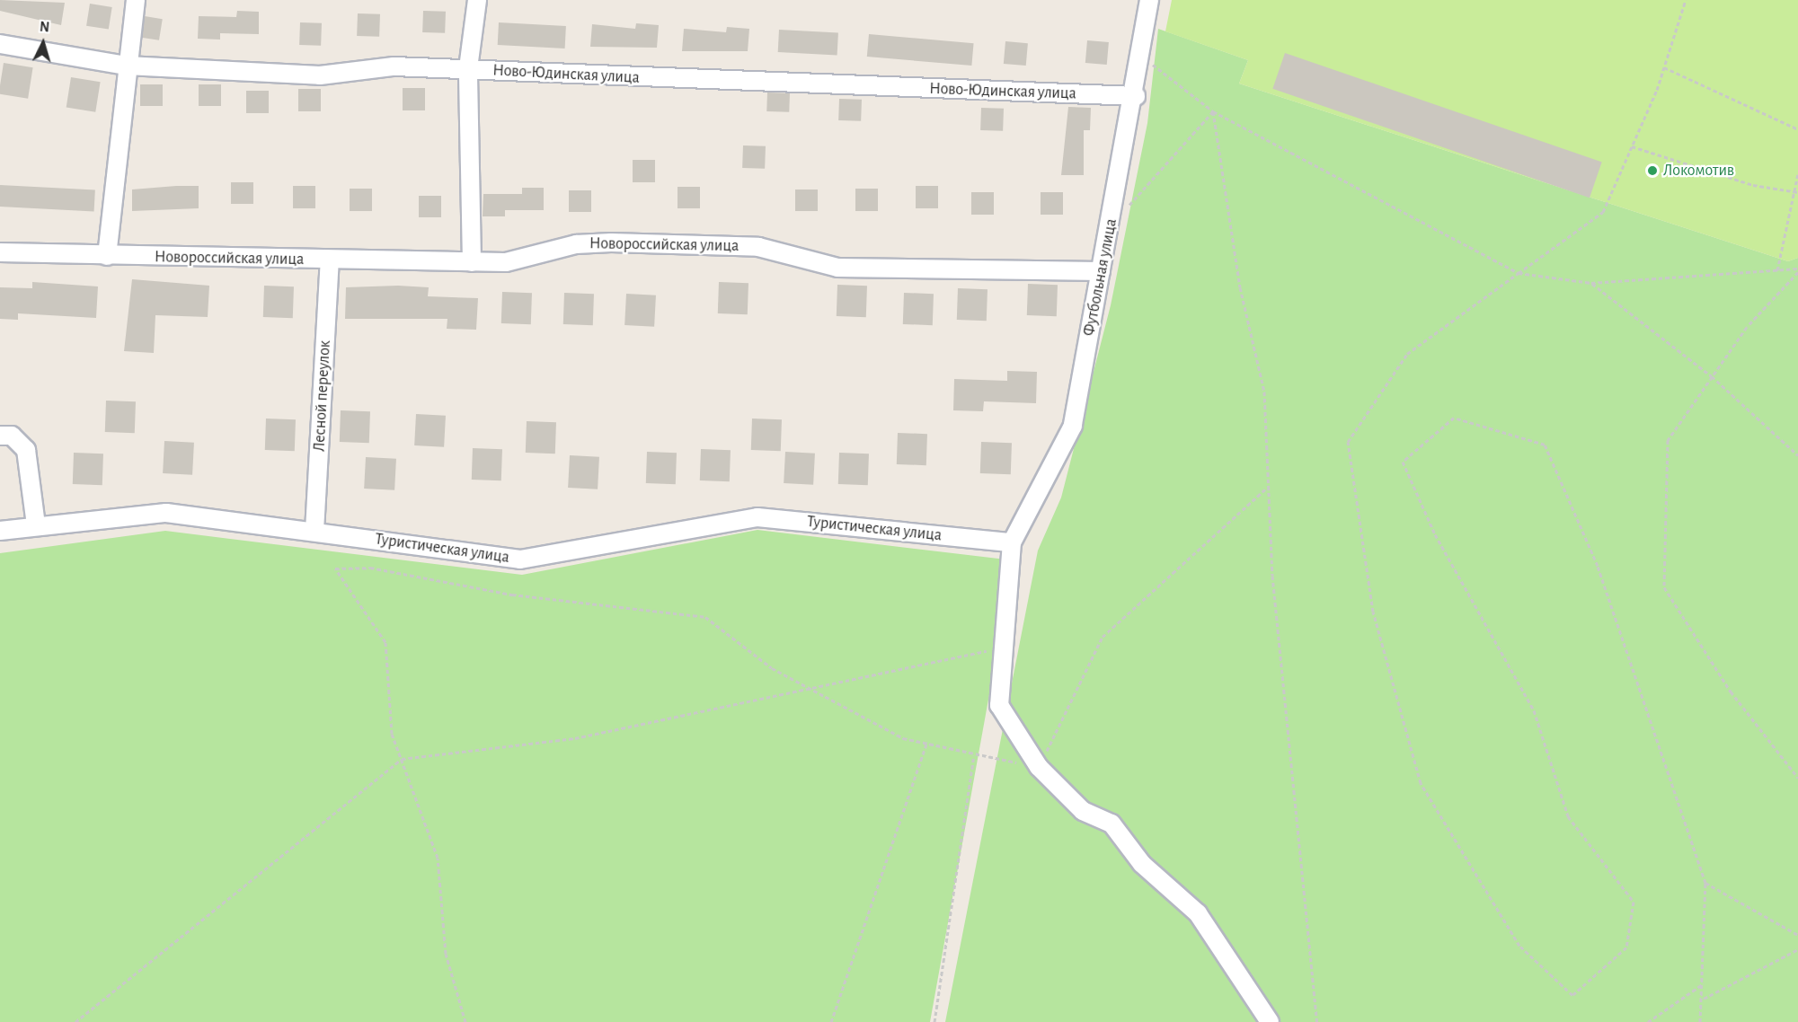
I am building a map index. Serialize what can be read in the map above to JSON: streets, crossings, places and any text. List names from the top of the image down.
{
  "streets": {
    "street": [
      "Ново-Юдинская улица",
      "Новороссийская улица",
      "Футбольная улица",
      "Лесной переулок",
      "Туристическая улица"
    ]
  },
  "crossings": [
    ["Ново-Юдинская улица", "Футбольная улица"],
    ["Новороссийская улица", "Футбольная улица"],
    ["Новороссийская улица", "Лесной переулок"],
    ["Футбольная улица", "Туристическая улица"],
    ["Лесной переулок", "Туристическая улица"]
  ],
  "places": ["Локомотив"],
  "north": "top"
}
